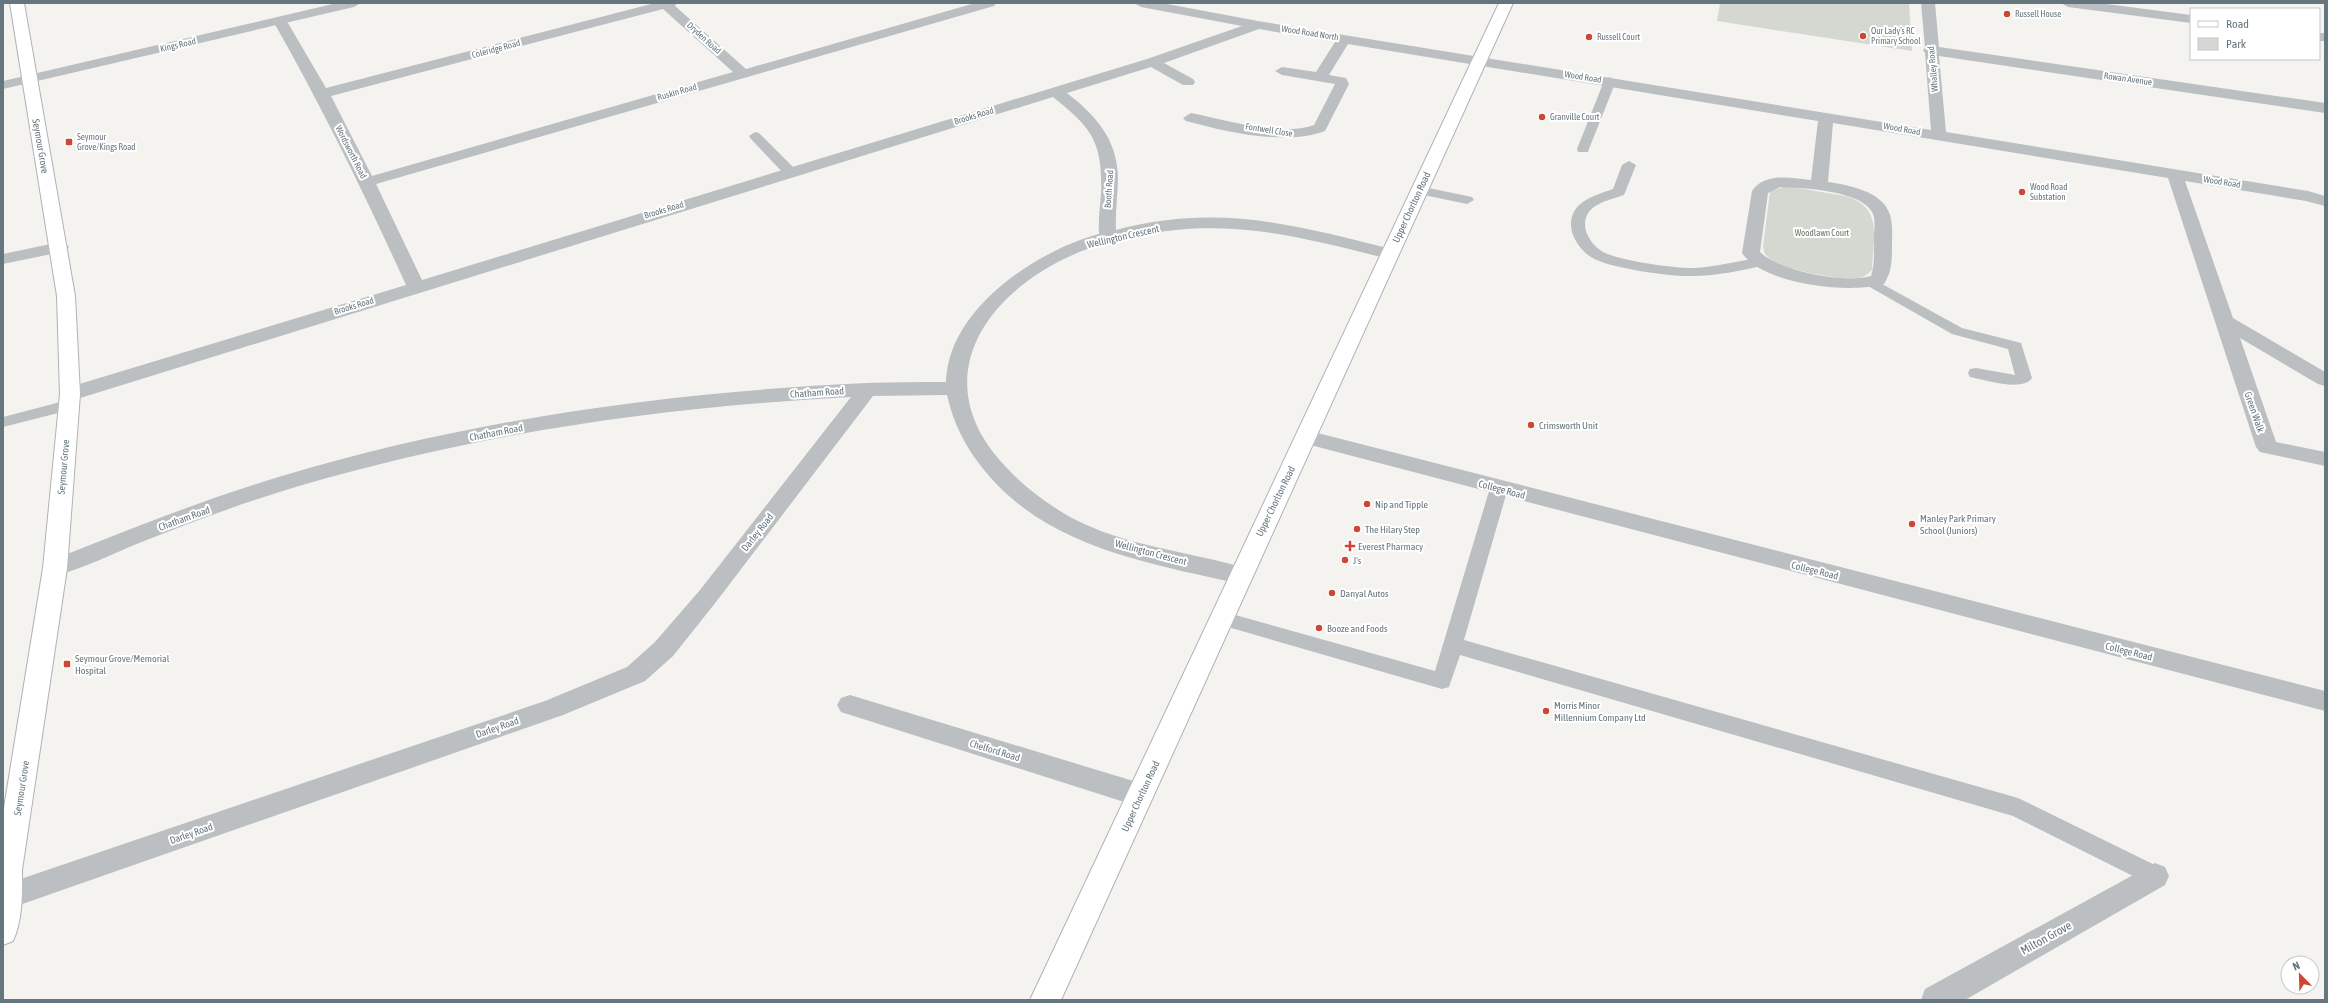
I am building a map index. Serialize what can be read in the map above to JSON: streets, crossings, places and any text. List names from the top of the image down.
{
  "streets": {
    "main road": ["Seymour Grove", "Upper Chorlton Road"],
    "street": [
      "Wood Road North",
      "Dryden Road",
      "Kings Road",
      "Coleridge Road",
      "Whalley Road",
      "Wood Road",
      "Rowan Avenue",
      "Ruskin Road",
      "Brooks Road",
      "Fontwell Close",
      "Wordsworth Road",
      "Booth Road",
      "Wellington Crescent",
      "Chatham Road",
      "Green Walk",
      "College Road",
      "Darley Road",
      "Chelford Road",
      "Milton Grove"
    ]
  },
  "crossings": [
    ["Wood Road North", "Wood Road"],
    ["Wood Road North", "Brooks Road"],
    ["Wood Road North", "Upper Chorlton Road"],
    ["Dryden Road", "Coleridge Road"],
    ["Dryden Road", "Ruskin Road"],
    ["Kings Road", "Seymour Grove"],
    ["Kings Road", "Wordsworth Road"],
    ["Coleridge Road", "Wordsworth Road"],
    ["Whalley Road", "Wood Road"],
    ["Whalley Road", "Rowan Avenue"],
    ["Wood Road", "Upper Chorlton Road"],
    ["Wood Road", "Green Walk"],
    ["Ruskin Road", "Wordsworth Road"],
    ["Brooks Road", "Seymour Grove"],
    ["Brooks Road", "Wordsworth Road"],
    ["Brooks Road", "Booth Road"],
    ["Seymour Grove", "Chatham Road"],
    ["Seymour Grove", "Darley Road"],
    ["Booth Road", "Wellington Crescent"],
    ["Upper Chorlton Road", "Wellington Crescent"],
    ["Upper Chorlton Road", "College Road"],
    ["Upper Chorlton Road", "Chelford Road"],
    ["Wellington Crescent", "Chatham Road"],
    ["Chatham Road", "Darley Road"]
  ],
  "parks": ["Woodlawn Court"],
  "places": {
    "other": [
      "Russell House",
      "Our Lady's RC Primary School",
      "Russell Court",
      "Granville Court",
      "Wood Road Substation",
      "Crimsworth Unit",
      "Nip and Tipple",
      "Manley Park Primary School (Juniors)",
      "The Hilary Step",
      "J's",
      "Danyal Autos",
      "Booze and Foods",
      "Morris Minor Millennium Company Ltd"
    ],
    "transit": ["Seymour Grove/Kings Road", "Seymour Grove/Memorial Hospital"],
    "health": ["Everest Pharmacy"]
  },
  "legend": ["Road", "Park"],
  "north": "top left"
}
